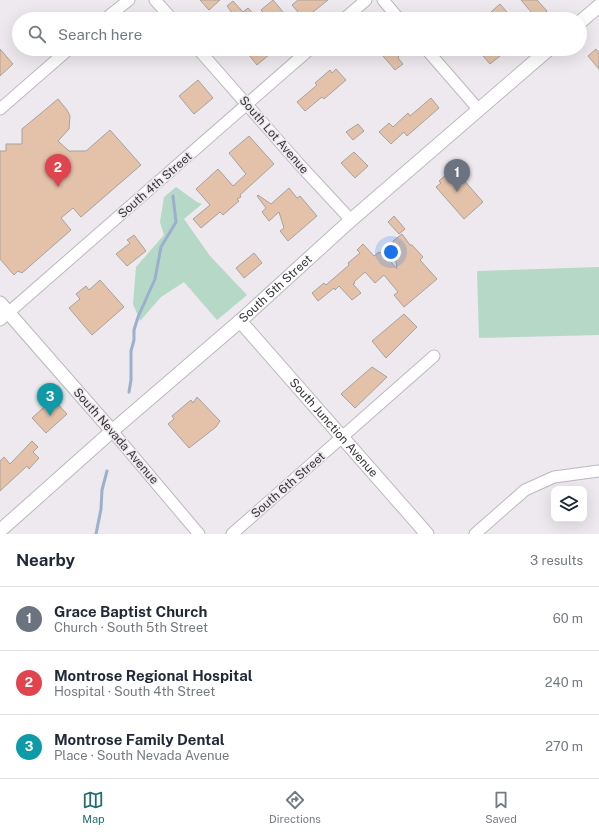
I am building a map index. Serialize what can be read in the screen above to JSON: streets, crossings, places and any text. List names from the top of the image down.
{
  "streets": {
    "street": [
      "South Lot Avenue",
      "South 4th Street",
      "South 5th Street",
      "South Junction Avenue",
      "South Nevada Avenue",
      "South 6th Street"
    ]
  },
  "crossings": [
    ["South Lot Avenue", "South 4th Street"],
    ["South Lot Avenue", "South 5th Street"],
    ["South 4th Street", "South Nevada Avenue"],
    ["South 5th Street", "South Junction Avenue"],
    ["South 5th Street", "South Nevada Avenue"],
    ["South Junction Avenue", "South 6th Street"]
  ],
  "page": {
    "search": "Search here",
    "pins": ["2", "1", "3"],
    "heading": ["Nearby", "3 results"],
    "list": [
      {
        "mark": "1",
        "name": "Grace Baptist Church",
        "note": "Church · South 5th Street",
        "value": "60 m"
      },
      {
        "mark": "2",
        "name": "Montrose Regional Hospital",
        "note": "Hospital · South 4th Street",
        "value": "240 m"
      },
      {
        "mark": "3",
        "name": "Montrose Family Dental",
        "note": "Place · South Nevada Avenue",
        "value": "270 m"
      }
    ],
    "nav": ["Map", "Directions", "Saved"]
  }
}
